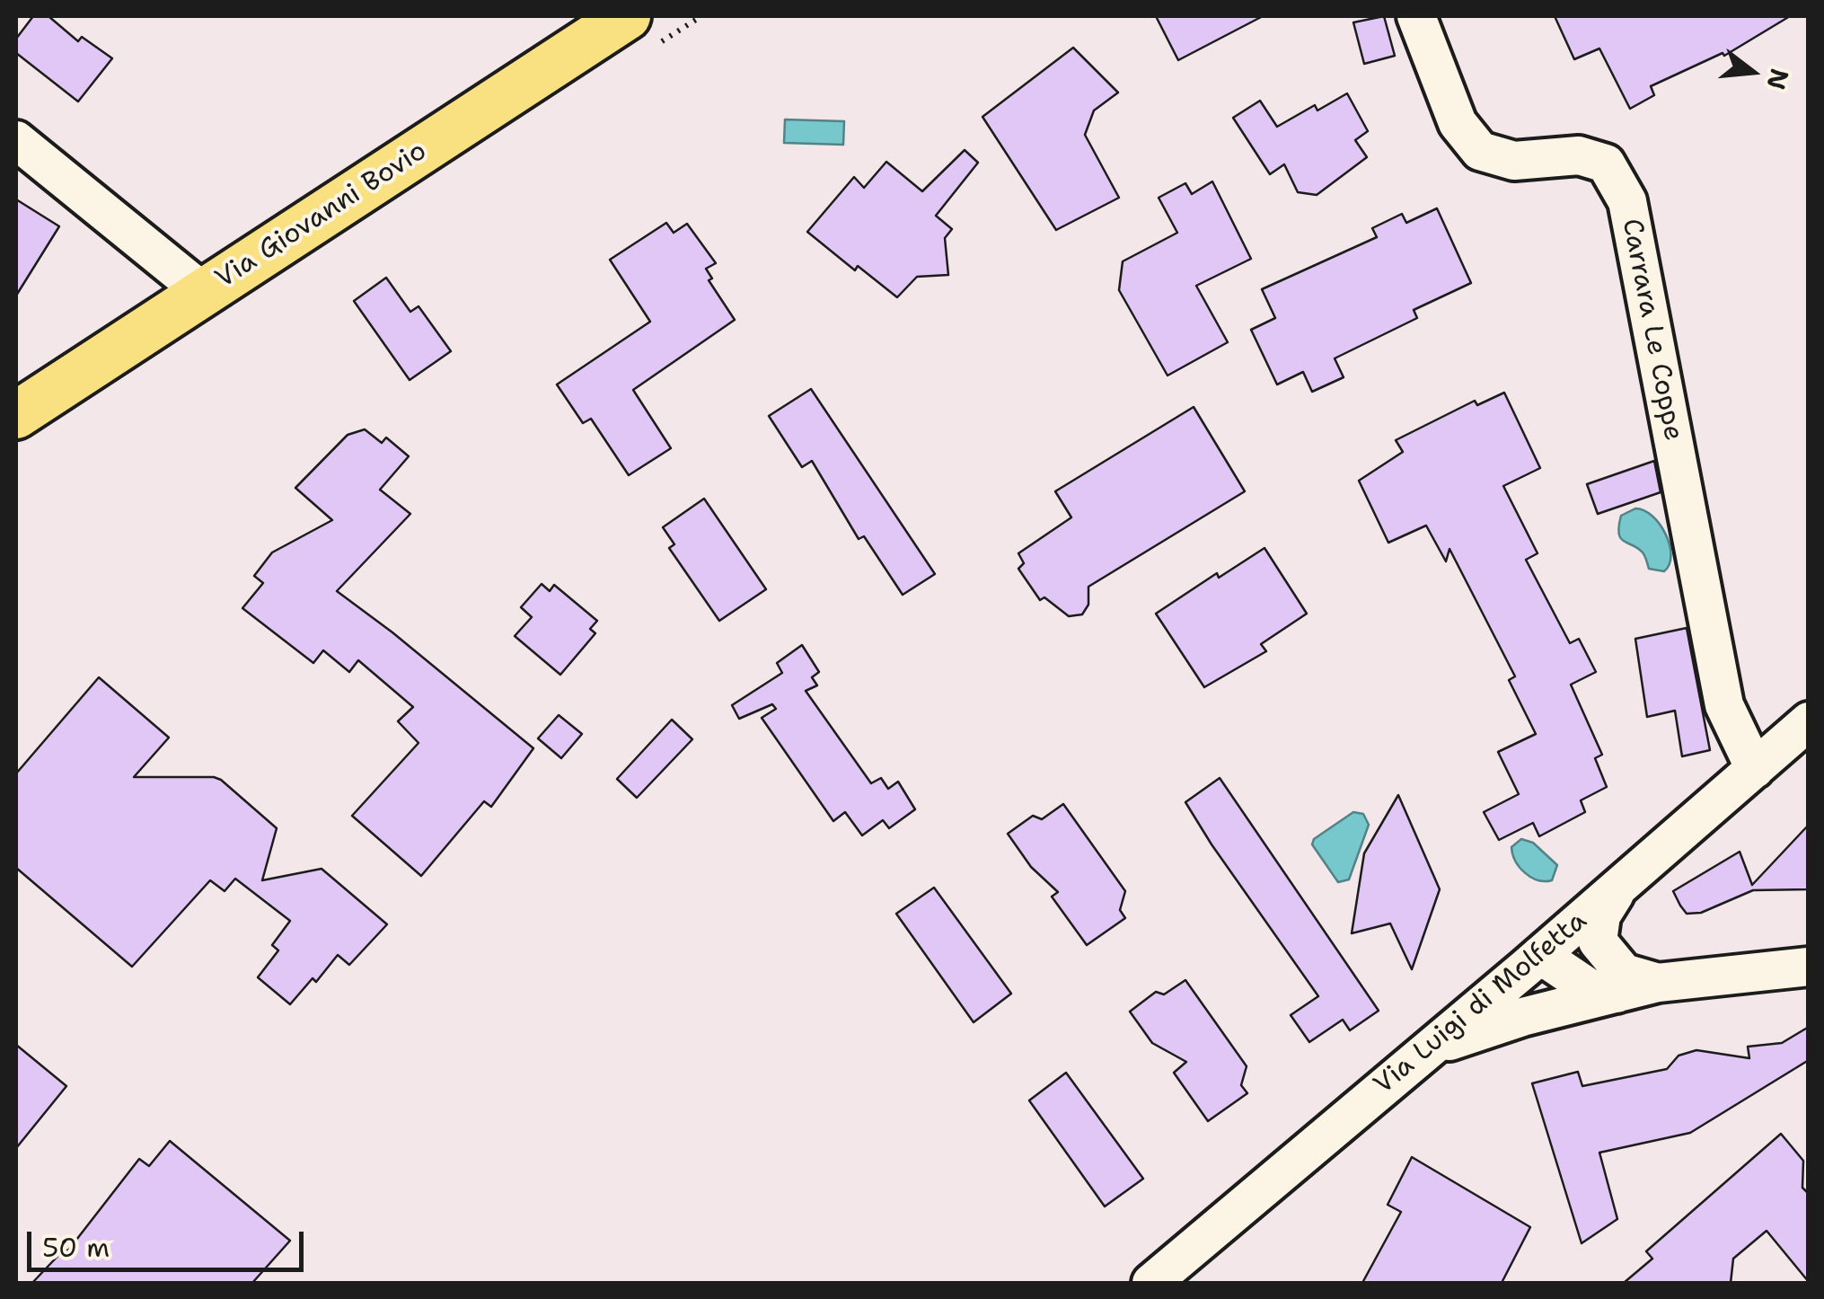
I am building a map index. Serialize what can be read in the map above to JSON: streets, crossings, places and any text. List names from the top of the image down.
{
  "streets": {
    "main road": ["Via Giovanni Bovio"],
    "street": ["Carrara Le Coppe", "Via Luigi di Molfetta"]
  },
  "crossings": [
    ["Carrara Le Coppe", "Via Luigi di Molfetta"]
  ],
  "scale_bar": "50 m",
  "north": "right"
}
